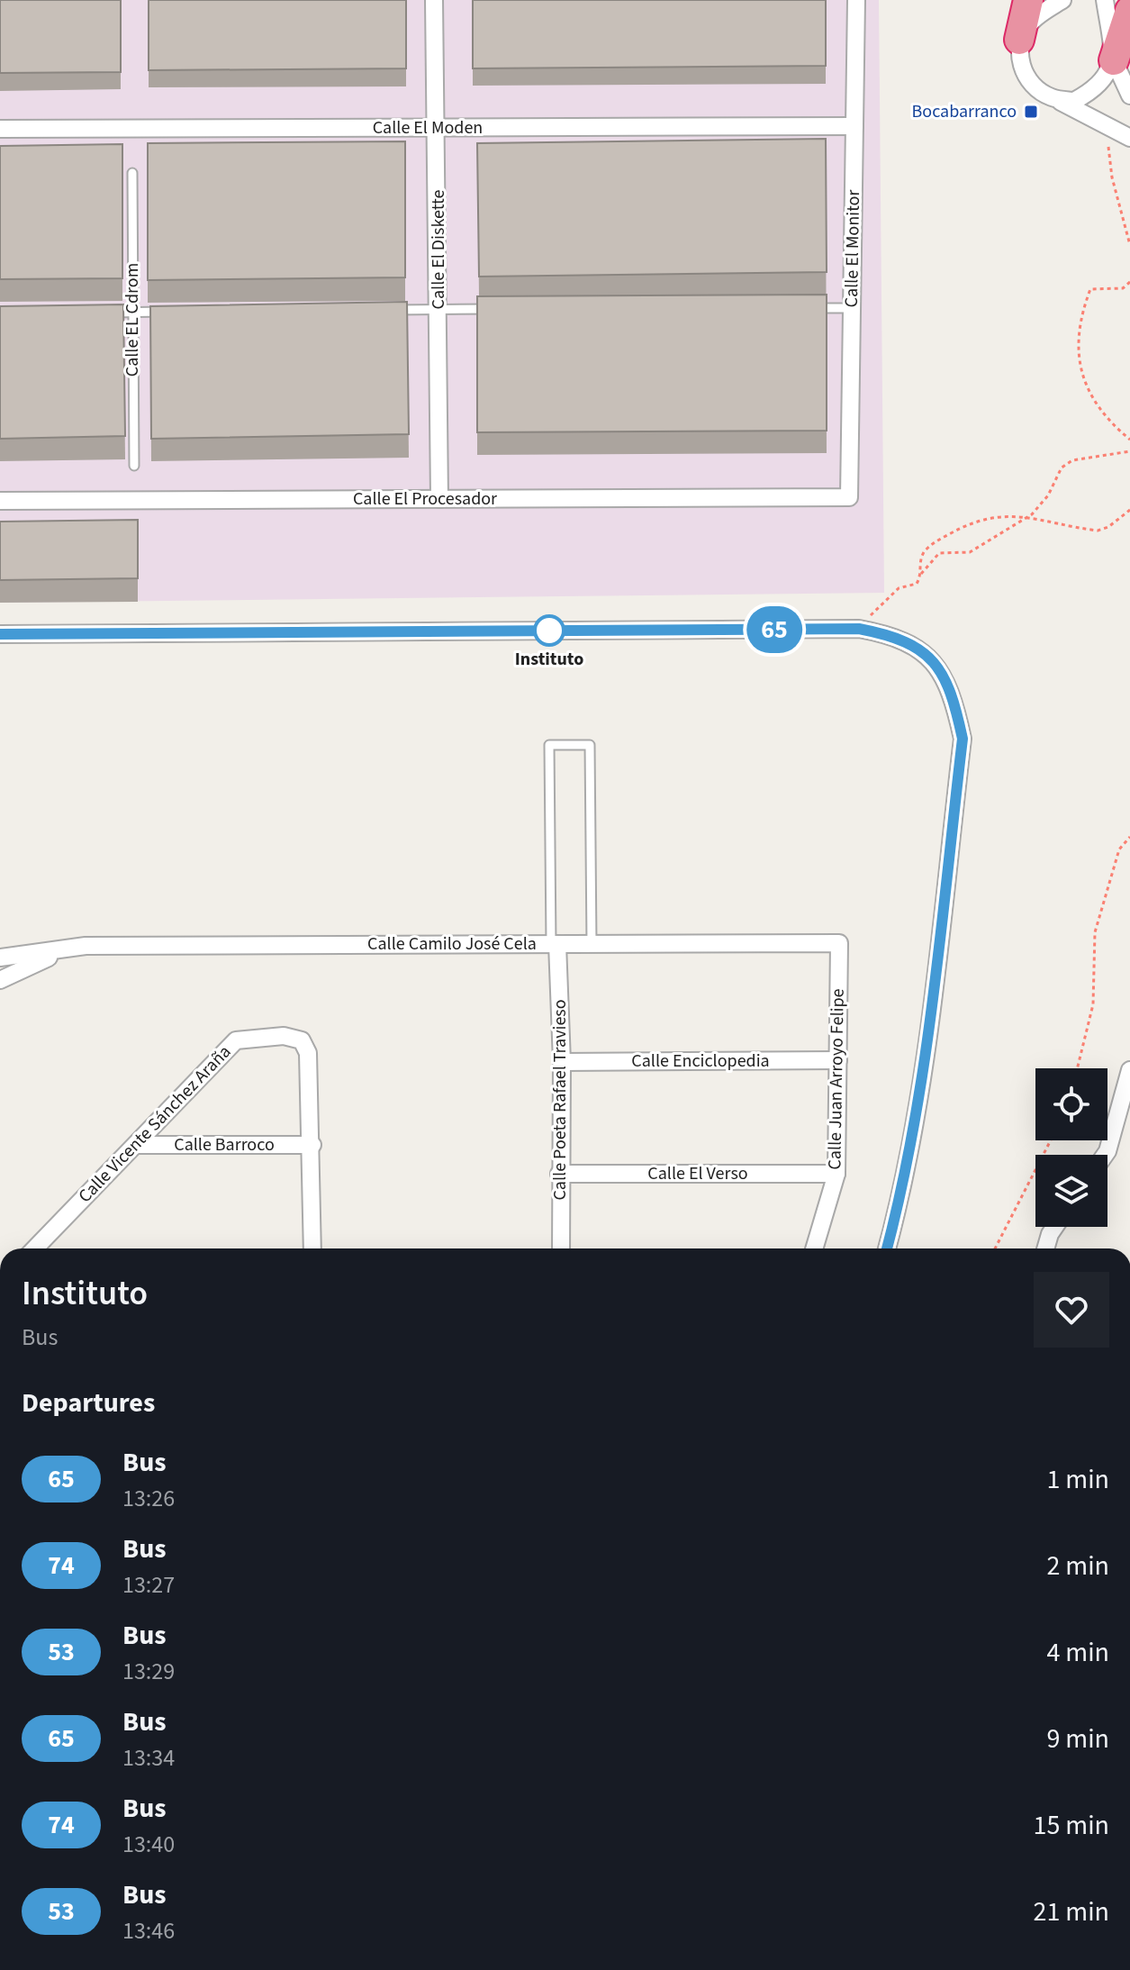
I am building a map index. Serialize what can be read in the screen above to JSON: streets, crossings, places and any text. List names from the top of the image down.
{
  "streets": {
    "street": [
      "Calle El Moden",
      "Calle El Monitor",
      "Calle El Diskette",
      "Calle El Procesador",
      "Calle Camilo José Cela",
      "Calle Enciclopedia",
      "Calle Juan Arroyo Felipe",
      "Calle Poeta Rafael Travieso",
      "Calle Vicente Sánchez Araña",
      "Calle Barroco",
      "Calle El Verso"
    ],
    "lane": ["Calle EL Cdrom"]
  },
  "crossings": [
    ["Calle El Moden", "Calle El Monitor"],
    ["Calle El Moden", "Calle El Diskette"],
    ["Calle El Monitor", "Calle El Procesador"],
    ["Calle El Diskette", "Calle El Procesador"],
    ["Calle Camilo José Cela", "Calle Juan Arroyo Felipe"],
    ["Calle Camilo José Cela", "Calle Poeta Rafael Travieso"],
    ["Calle Enciclopedia", "Calle Juan Arroyo Felipe"],
    ["Calle Enciclopedia", "Calle Poeta Rafael Travieso"],
    ["Calle Juan Arroyo Felipe", "Calle El Verso"],
    ["Calle Poeta Rafael Travieso", "Calle El Verso"],
    ["Calle Vicente Sánchez Araña", "Calle Barroco"]
  ],
  "places": {
    "transit": ["Bocabarranco"],
    "other": ["Instituto"]
  },
  "lines": ["bus line 65"],
  "page": {
    "on_map": "65",
    "heading": [
      ["Instituto", "Bus"],
      "Departures"
    ],
    "list": [
      {
        "mark": "65",
        "name": "Bus",
        "note": "13:26",
        "value": "1 min"
      },
      {
        "mark": "74",
        "name": "Bus",
        "note": "13:27",
        "value": "2 min"
      },
      {
        "mark": "53",
        "name": "Bus",
        "note": "13:29",
        "value": "4 min"
      },
      {
        "mark": "65",
        "name": "Bus",
        "note": "13:34",
        "value": "9 min"
      },
      {
        "mark": "74",
        "name": "Bus",
        "note": "13:40",
        "value": "15 min"
      },
      {
        "mark": "53",
        "name": "Bus",
        "note": "13:46",
        "value": "21 min"
      }
    ]
  }
}
